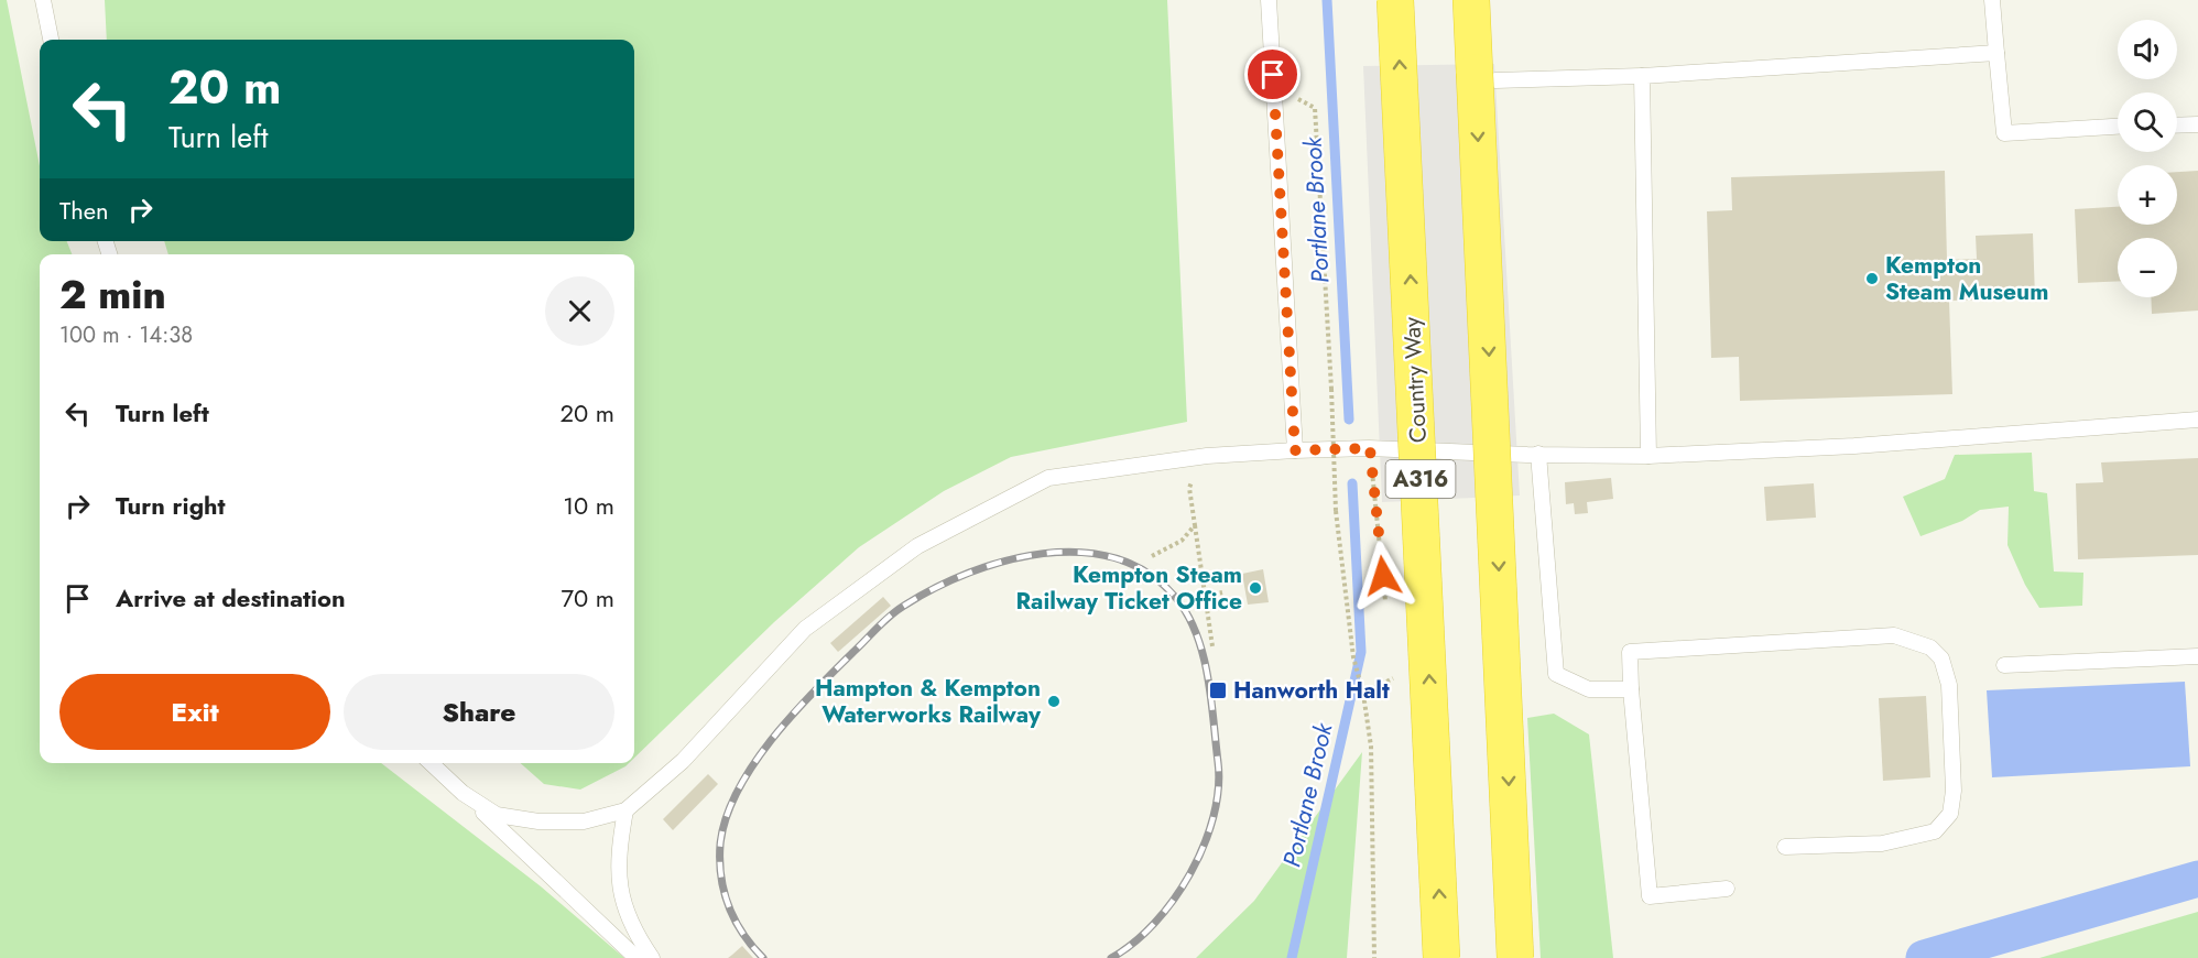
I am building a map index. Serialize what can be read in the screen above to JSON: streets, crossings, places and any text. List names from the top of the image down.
{
  "streets": {
    "highway": ["Country Way", "A316"]
  },
  "water": ["Portlane Brook"],
  "places": {
    "other": ["Kempton Steam Museum", "Kempton Steam Railway Ticket Office", "Hampton & Kempton Waterworks Railway"],
    "transit": ["Hanworth Halt"]
  },
  "page": {
    "map_buttons": ["+", "−"],
    "turn": ["20 m", "Turn left"],
    "then": "Then",
    "heading": ["2 min", "100 m · 14:38"],
    "list": [
      {
        "name": "Turn left",
        "value": "20 m"
      },
      {
        "name": "Turn right",
        "value": "10 m"
      },
      {
        "name": "Arrive at destination",
        "value": "70 m"
      }
    ],
    "buttons": ["Exit", "Share"]
  }
}
